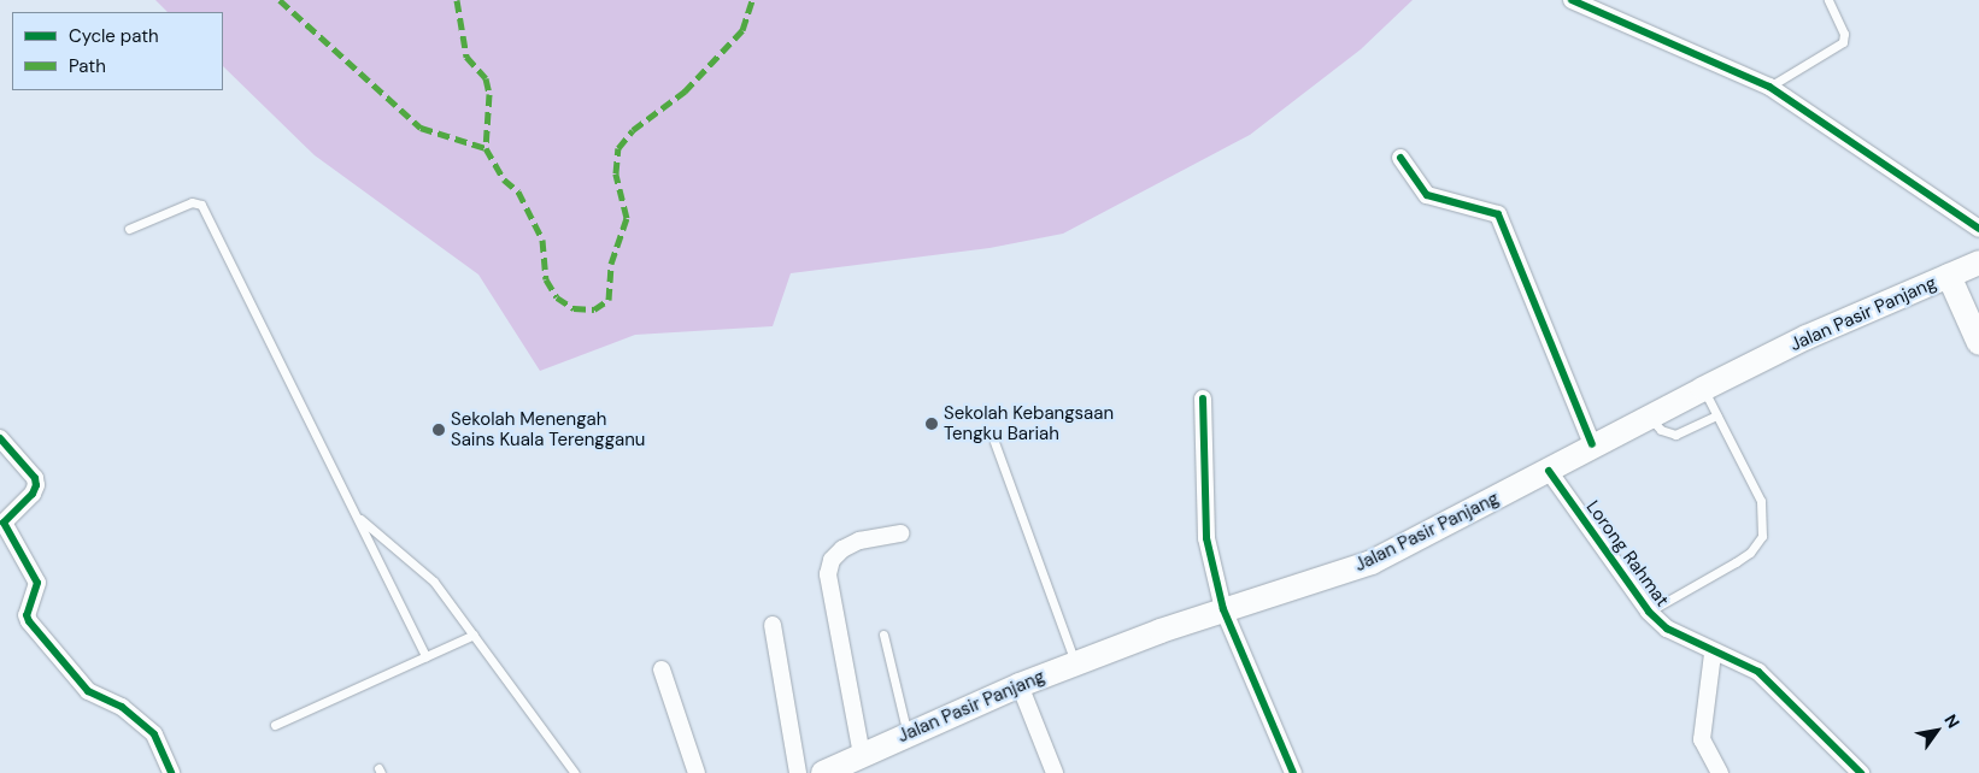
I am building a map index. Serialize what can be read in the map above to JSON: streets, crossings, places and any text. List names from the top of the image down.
{
  "streets": {
    "main road": ["Jalan Pasir Panjang"],
    "street": ["Lorong Rahmat"]
  },
  "crossings": [
    ["Jalan Pasir Panjang", "Lorong Rahmat"]
  ],
  "places": ["Sekolah Kebangsaan Tengku Bariah", "Sekolah Menengah Sains Kuala Terengganu"],
  "legend": ["Cycle path", "Path"],
  "north": "top right"
}
